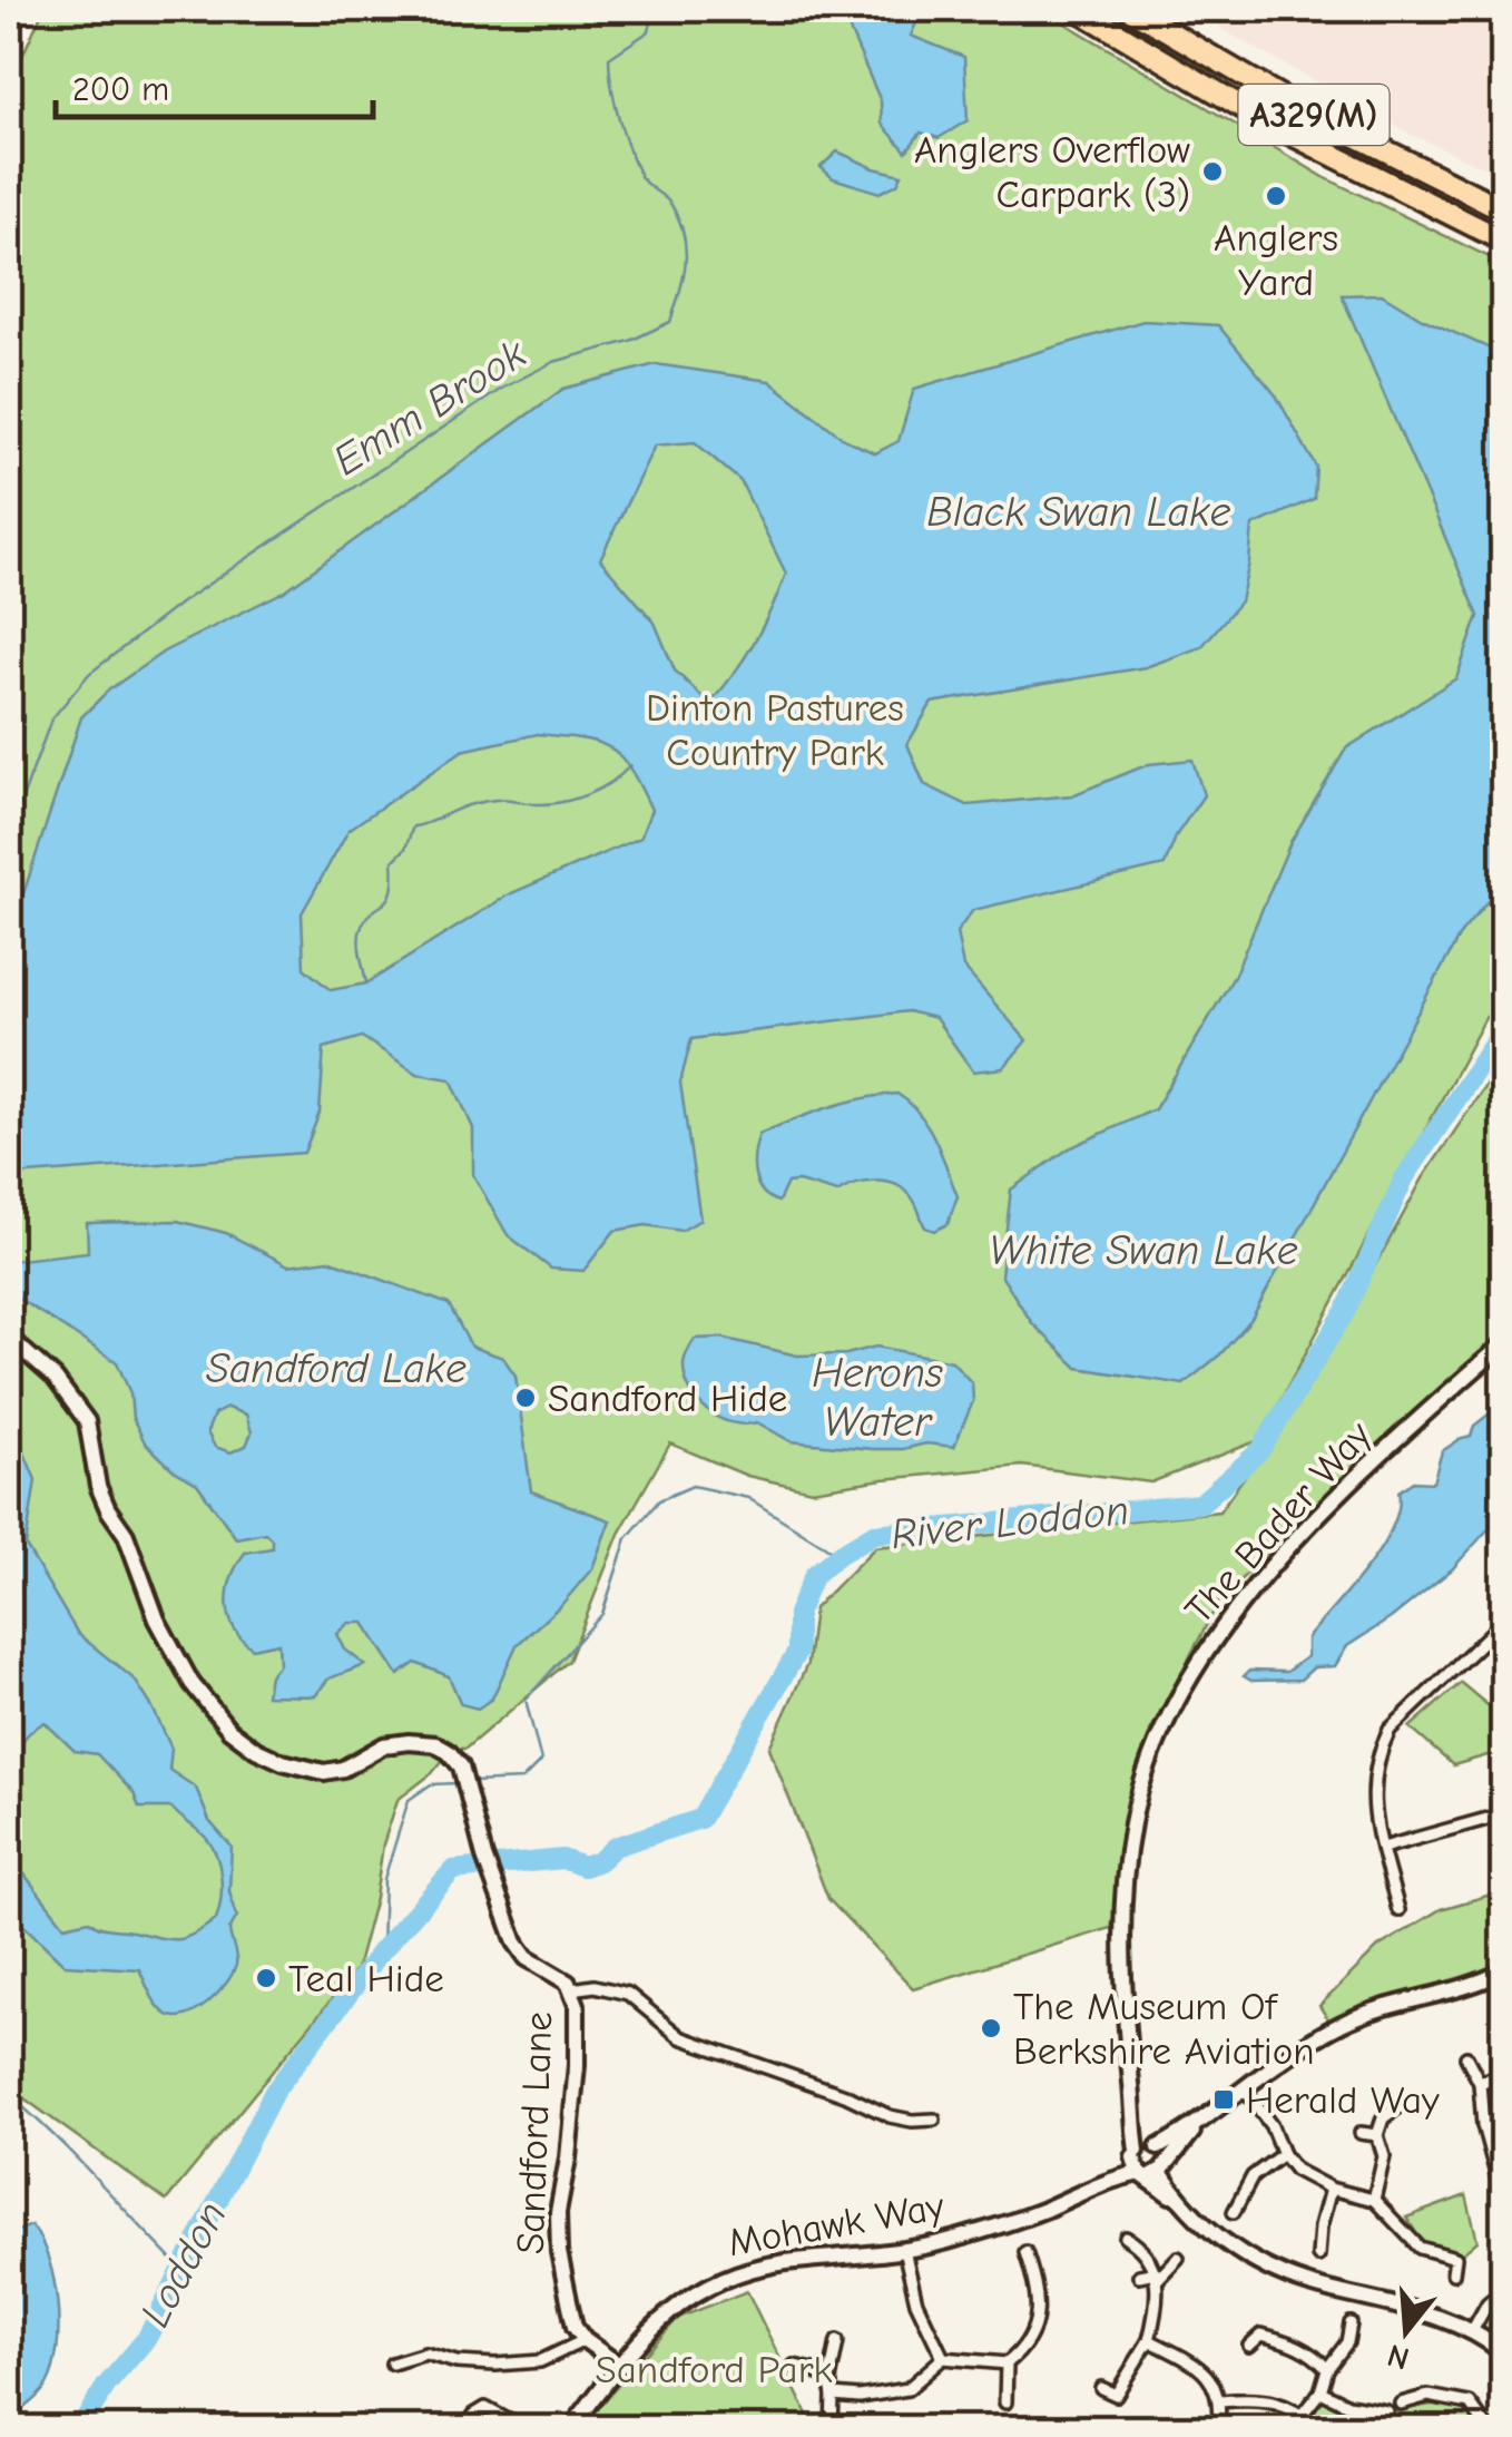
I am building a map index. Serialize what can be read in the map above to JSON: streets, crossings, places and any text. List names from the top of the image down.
{
  "streets": {
    "highway": ["A329(M)"],
    "street": ["The Bader Way", "Sandford Lane", "Mohawk Way"]
  },
  "crossings": [
    ["The Bader Way", "Mohawk Way"]
  ],
  "water": [
    "Emm Brook",
    "Black Swan Lake",
    "White Swan Lake",
    "Sandford Lake",
    "Herons Water",
    "River Loddon",
    "Loddon"
  ],
  "parks": ["Dinton Pastures Country Park", "Sandford Park"],
  "places": {
    "other": [
      "Anglers Overflow Carpark (3)",
      "Anglers Yard",
      "Sandford Hide",
      "Teal Hide",
      "The Museum Of Berkshire Aviation"
    ],
    "transit": ["Herald Way"]
  },
  "scale_bar": "200 m",
  "north": "bottom"
}
